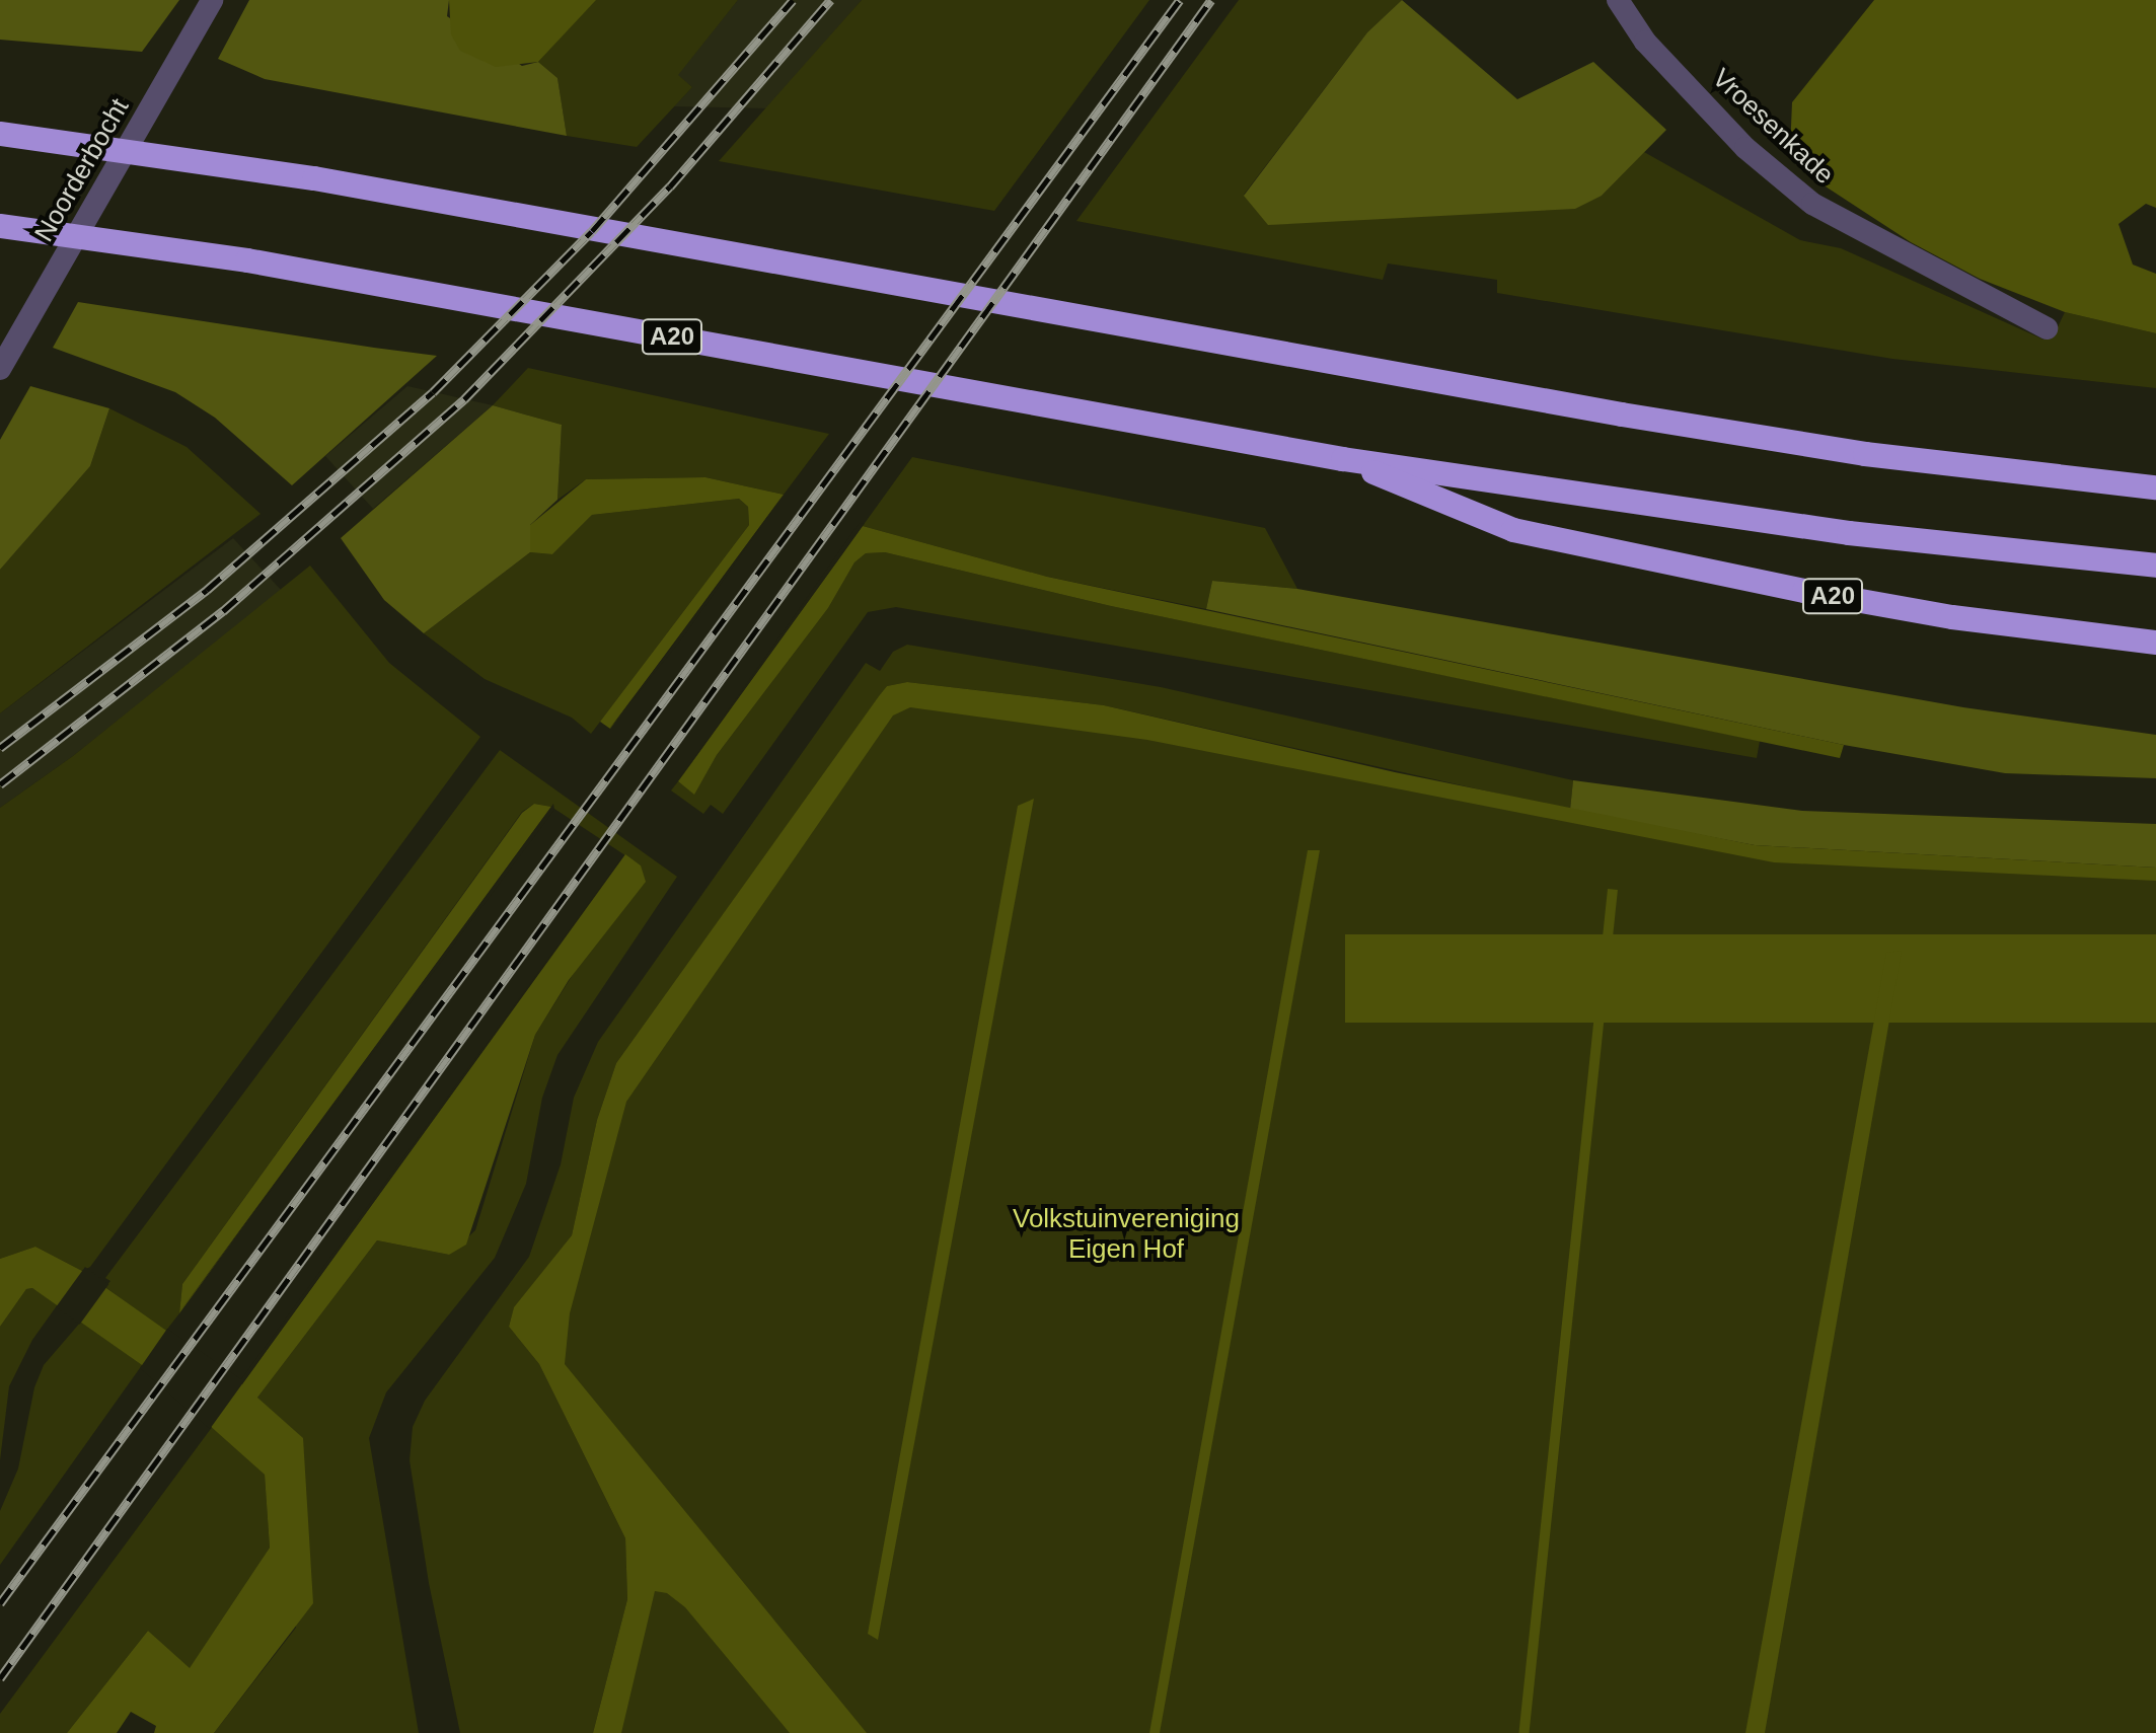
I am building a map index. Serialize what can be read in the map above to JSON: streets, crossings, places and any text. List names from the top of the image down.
{
  "streets": {
    "highway": ["A20"],
    "street": ["Vroesenkade", "Noorderbocht"]
  },
  "parks": ["Volkstuinvereniging Eigen Hof"]
}
